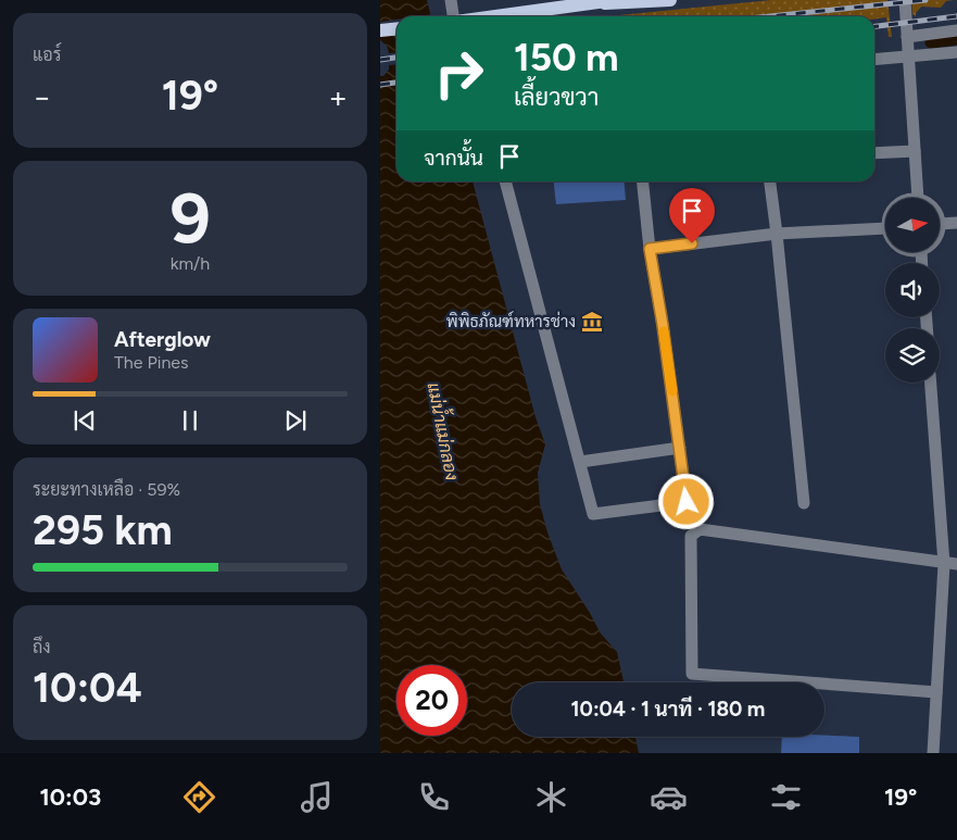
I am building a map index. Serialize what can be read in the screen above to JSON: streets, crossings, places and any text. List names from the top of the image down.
{
  "water": ["แม่น้ำแม่กลอง"],
  "places": {
    "museum": ["พิพิธภัณฑ์ทหารช่าง"]
  },
  "north": "right",
  "page": {
    "tile": [
      "แอร์",
      ["9", "km/h"],
      ["ระยะทางเหลือ · 59%", "295 km"],
      ["ถึง", "10:04"]
    ],
    "turn": ["150 m", "เลี้ยวขวา"],
    "heat": ["−", "19°", "+"],
    "then": "จากนั้น",
    "song": ["Afterglow", "The Pines"],
    "limit": "20",
    "trip": "10:04 · 1 นาที · 180 m",
    "tabs": ["10:03", "19°"]
  }
}
